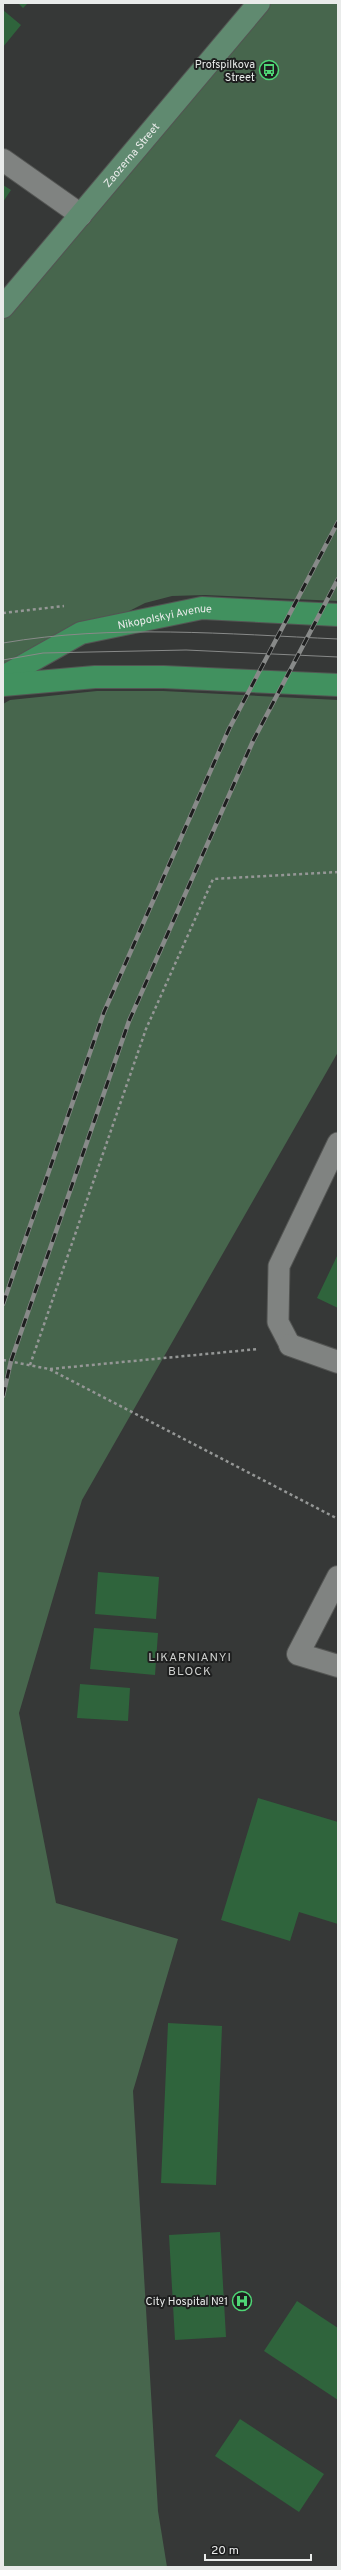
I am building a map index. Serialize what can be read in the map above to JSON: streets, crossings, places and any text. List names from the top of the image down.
{
  "streets": {
    "main road": ["Nikopolskyi Avenue"],
    "street": ["Zaozerna Street"]
  },
  "districts": ["LIKARNIANYI BLOCK"],
  "places": {
    "bus stop": ["Profspilkova Street"],
    "hospital": ["City Hospital №1"]
  },
  "scale_bar": "20 m"
}
